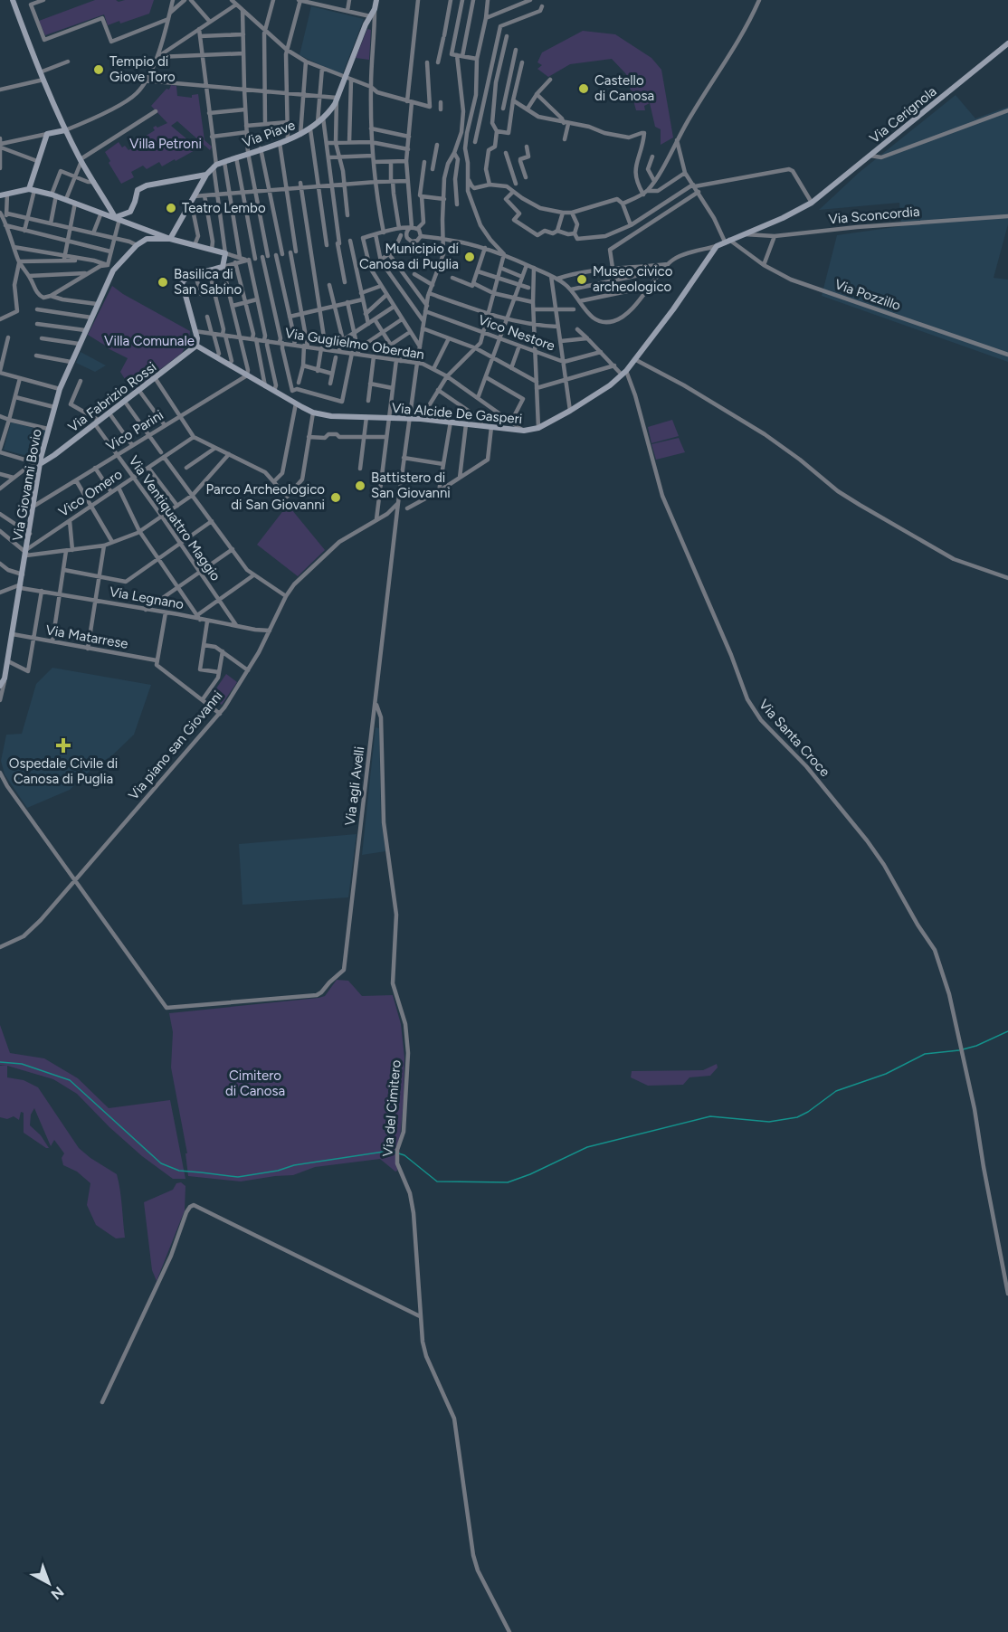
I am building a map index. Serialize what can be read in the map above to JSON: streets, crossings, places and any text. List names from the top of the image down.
{
  "streets": {
    "street": [
      "Via Cerignola",
      "Via Piave",
      "Via Sconcordia",
      "Via Pozzillo",
      "Vico Nestore",
      "Via Guglielmo Oberdan",
      "Via Fabrizio Rossi",
      "Via Alcide De Gasperi",
      "Vico Parini",
      "Via Giovanni Bovio",
      "Vico Omero",
      "Via Ventiquattro Maggio",
      "Via Legnano",
      "Via Matarrese",
      "Via Santa Croce",
      "Via piano san Giovanni",
      "Via agli Avelli",
      "Via del Cimitero"
    ]
  },
  "crossings": [
    ["Via Cerignola", "Via Sconcordia"],
    ["Via Cerignola", "Via Pozzillo"],
    ["Via Cerignola", "Via Alcide De Gasperi"],
    ["Vico Nestore", "Via Santa Croce"],
    ["Vico Nestore", "Via agli Avelli"],
    ["Via Guglielmo Oberdan", "Via Alcide De Gasperi"],
    ["Via Guglielmo Oberdan", "Via agli Avelli"],
    ["Via Fabrizio Rossi", "Via Alcide De Gasperi"],
    ["Via Fabrizio Rossi", "Via Giovanni Bovio"],
    ["Via Fabrizio Rossi", "Via Ventiquattro Maggio"],
    ["Via Alcide De Gasperi", "Vico Parini"],
    ["Via Alcide De Gasperi", "Via Santa Croce"],
    ["Via Alcide De Gasperi", "Via agli Avelli"],
    ["Vico Parini", "Via Giovanni Bovio"],
    ["Vico Parini", "Via Ventiquattro Maggio"],
    ["Via Giovanni Bovio", "Vico Omero"],
    ["Via Giovanni Bovio", "Via Legnano"],
    ["Via Giovanni Bovio", "Via Matarrese"],
    ["Vico Omero", "Via Ventiquattro Maggio"],
    ["Via Ventiquattro Maggio", "Via Legnano"],
    ["Via Legnano", "Via piano san Giovanni"],
    ["Via piano san Giovanni", "Via agli Avelli"],
    ["Via agli Avelli", "Via del Cimitero"]
  ],
  "parks": ["Villa Petroni", "Villa Comunale", "Cimitero di Canosa"],
  "places": {
    "other": [
      "Tempio di Giove Toro",
      "Castello di Canosa",
      "Teatro Lembo",
      "Municipio di Canosa di Puglia",
      "Museo civico archeologico",
      "Basilica di San Sabino",
      "Battistero di San Giovanni",
      "Parco Archeologico di San Giovanni"
    ],
    "health": ["Ospedale Civile di Canosa di Puglia"]
  },
  "north": "bottom right"
}
